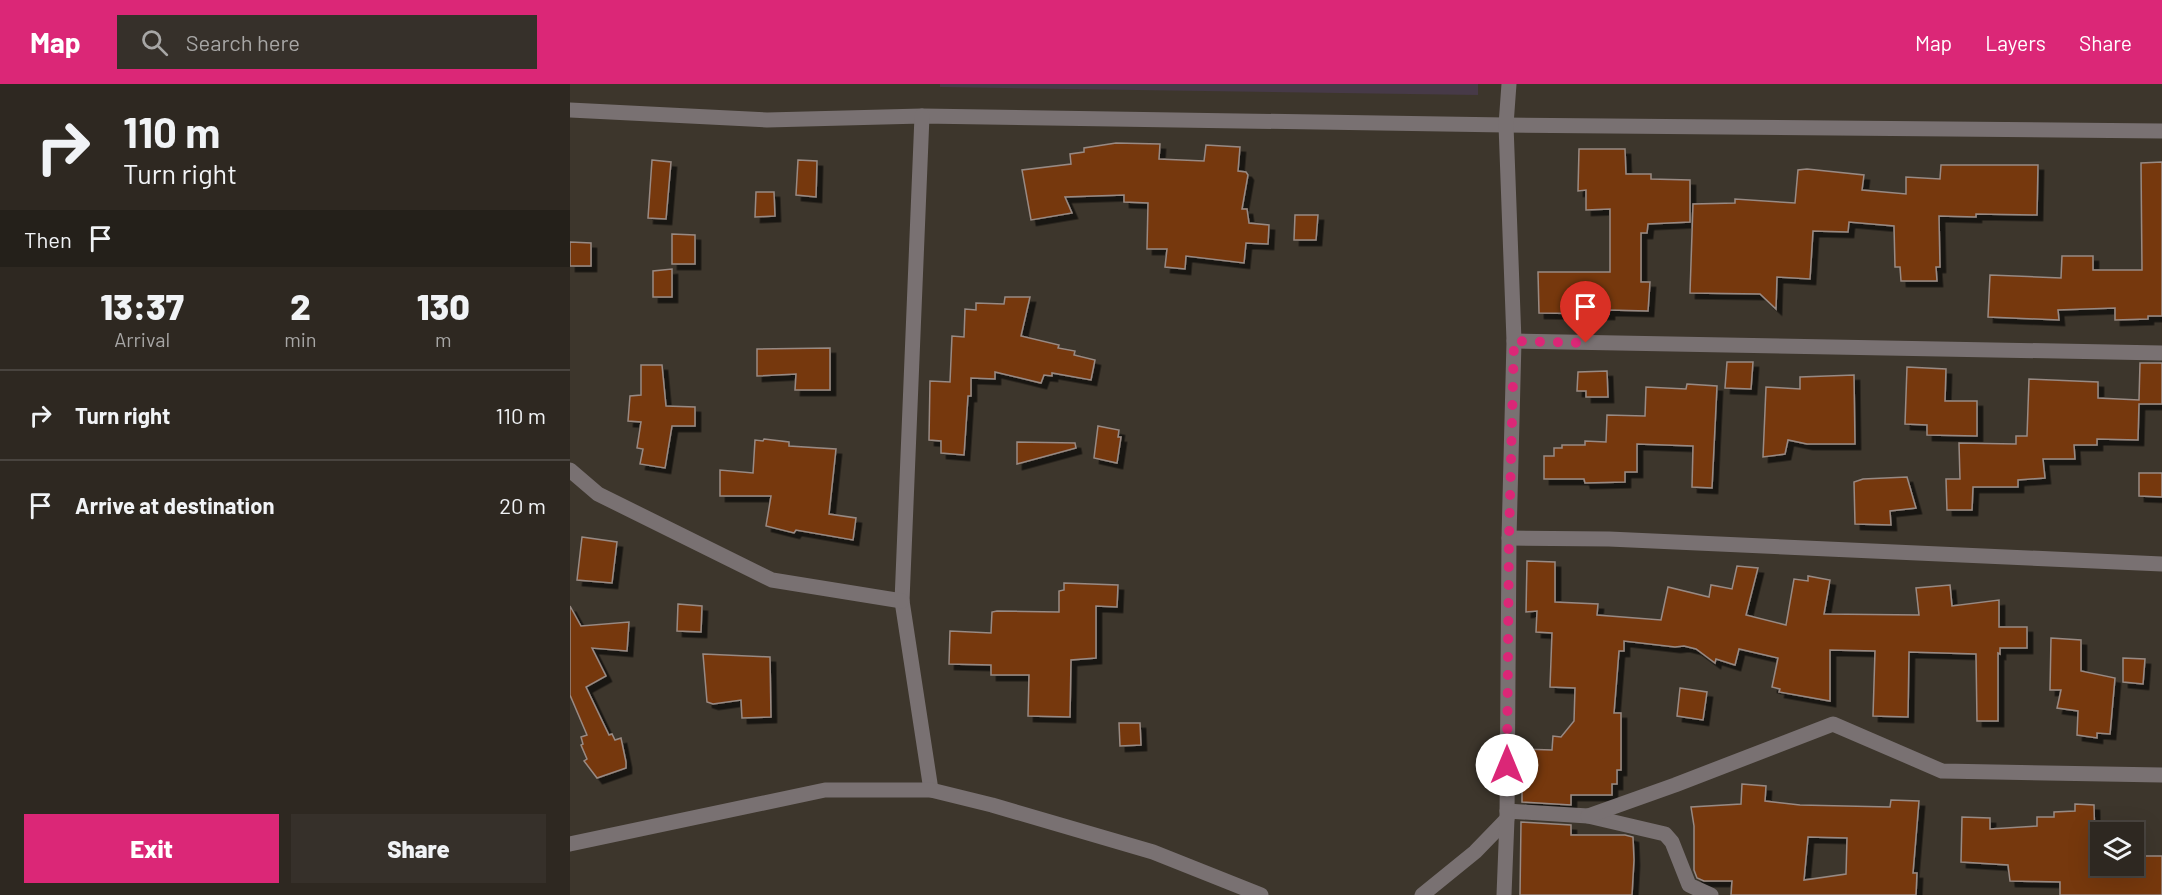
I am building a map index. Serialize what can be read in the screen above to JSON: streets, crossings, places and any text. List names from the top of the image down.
{
  "page": {
    "header": "Map",
    "search": "Search here",
    "nav": ["Map", "Layers", "Share"],
    "turn": ["110 m", "Turn right"],
    "then": "Then",
    "eta": [
      "13:37",
      "Arrival",
      "2",
      "min",
      "130",
      "m"
    ],
    "list": [
      {
        "name": "Turn right",
        "value": "110 m"
      },
      {
        "name": "Arrive at destination",
        "value": "20 m"
      }
    ],
    "buttons": ["Exit", "Share"]
  }
}
